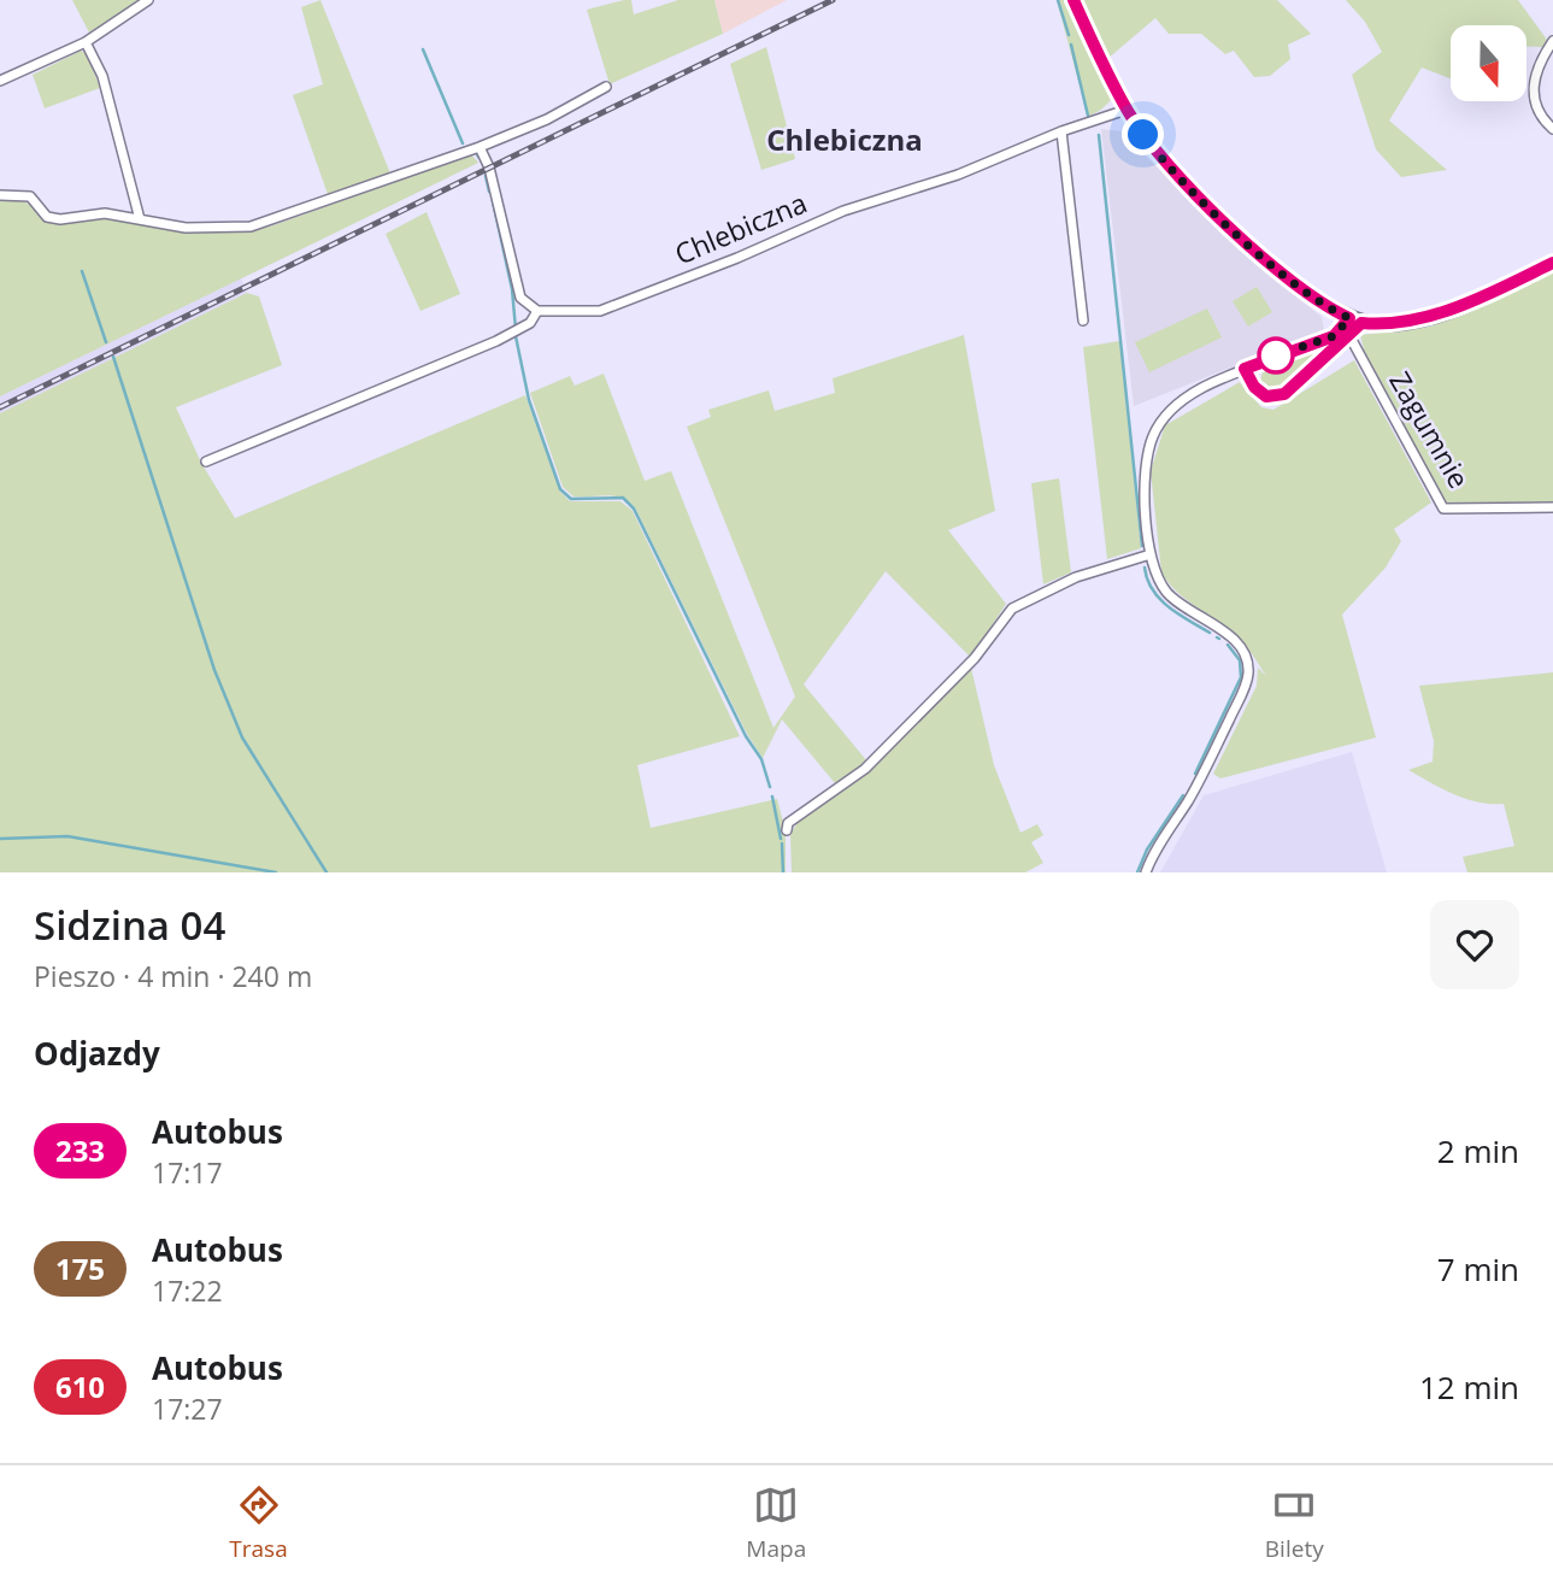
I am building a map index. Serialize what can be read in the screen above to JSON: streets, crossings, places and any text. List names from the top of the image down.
{
  "streets": {
    "street": ["Chlebiczna", "Zagumnie"]
  },
  "districts": ["Chlebiczna"],
  "lines": ["bus line 233"],
  "north": "bottom",
  "page": {
    "heading": [
      ["Sidzina 04", "Pieszo · 4 min · 240 m"],
      "Odjazdy"
    ],
    "list": [
      {
        "mark": "233",
        "name": "Autobus",
        "note": "17:17",
        "value": "2 min"
      },
      {
        "mark": "175",
        "name": "Autobus",
        "note": "17:22",
        "value": "7 min"
      },
      {
        "mark": "610",
        "name": "Autobus",
        "note": "17:27",
        "value": "12 min"
      }
    ],
    "tabs": ["Trasa", "Mapa", "Bilety"]
  }
}
